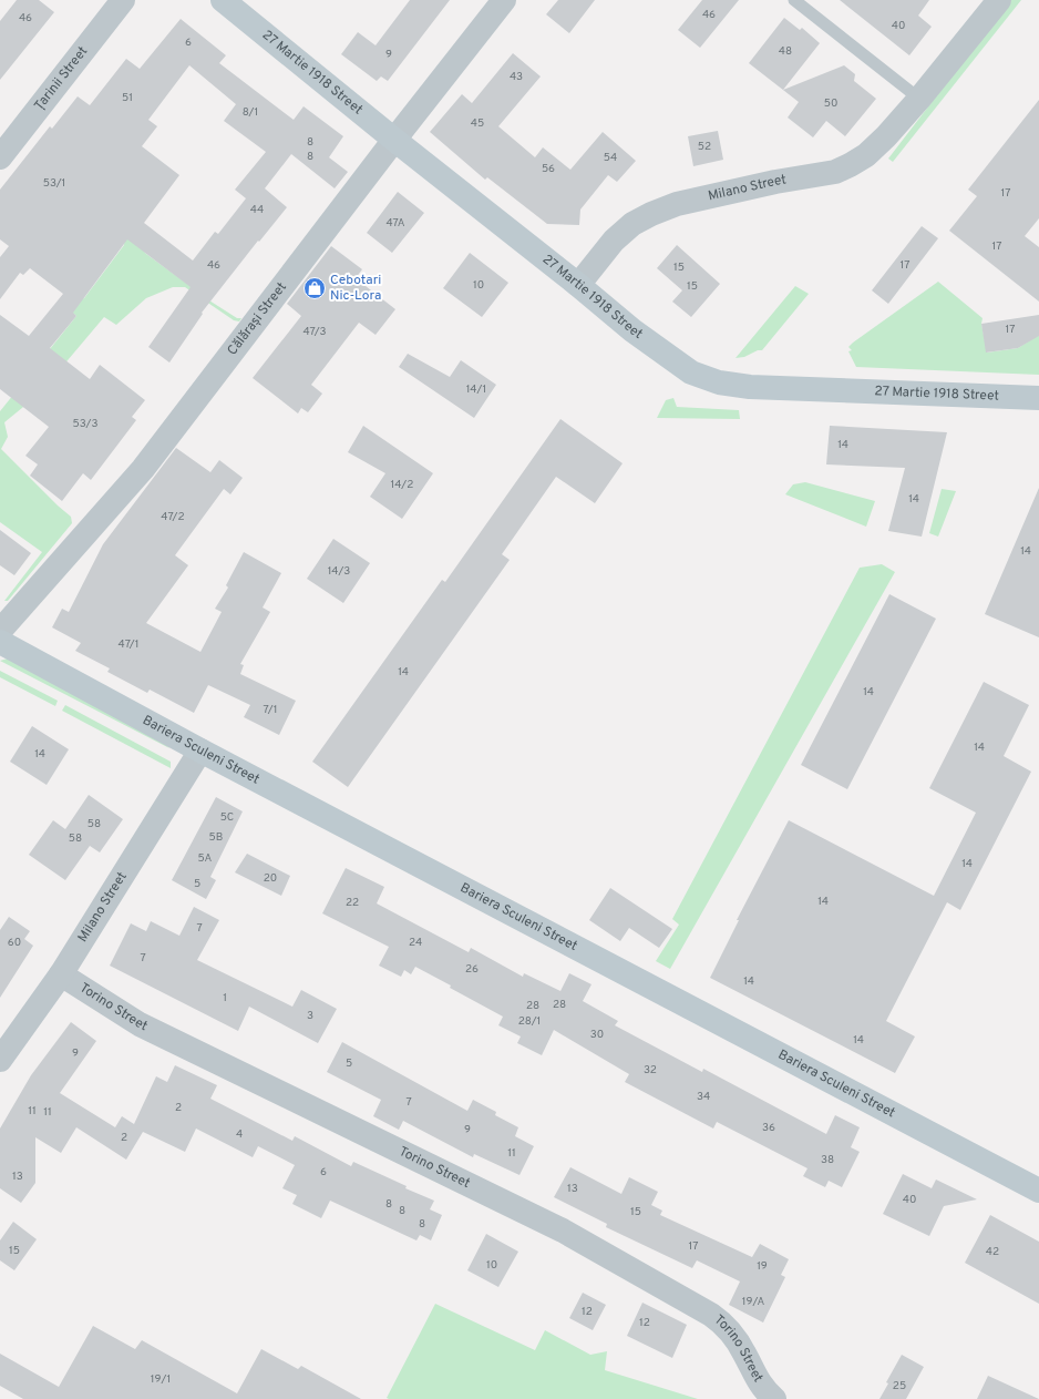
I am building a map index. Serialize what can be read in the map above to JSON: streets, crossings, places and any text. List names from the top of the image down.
{
  "streets": {
    "main road": ["27 Martie 1918 Street", "Bariera Sculeni Street"],
    "street": [
      "Țarinii Street",
      "Milano Street",
      "Călărași Street",
      "Torino Street"
    ]
  },
  "crossings": [
    ["27 Martie 1918 Street", "Milano Street"],
    ["27 Martie 1918 Street", "Călărași Street"],
    ["Milano Street", "Bariera Sculeni Street"],
    ["Milano Street", "Torino Street"]
  ],
  "places": {
    "shop": ["Cebotari Nic-Lora"]
  },
  "house_numbers": [
    "46",
    "46",
    "40",
    "6",
    "48",
    "9",
    "43",
    "51",
    "50",
    "8/1",
    "45",
    "8",
    "52",
    "8",
    "54",
    "56",
    "53/1",
    "17",
    "44",
    "47A",
    "17",
    "46",
    "17",
    "15",
    "10",
    "15",
    "17",
    "47/3",
    "14/1",
    "53/3",
    "14",
    "14/2",
    "14",
    "47/2",
    "14",
    "14/3",
    "47/1",
    "14",
    "14",
    "7/1",
    "14",
    "14",
    "5C",
    "58",
    "5B",
    "58",
    "5A",
    "14",
    "20",
    "5",
    "14",
    "22",
    "7",
    "60",
    "24",
    "7",
    "26",
    "14",
    "1",
    "28",
    "28",
    "3",
    "28/1",
    "30",
    "14",
    "9",
    "5",
    "32",
    "34",
    "7",
    "2",
    "11",
    "11",
    "36",
    "9",
    "4",
    "2",
    "11",
    "38",
    "6",
    "13",
    "13",
    "40",
    "8",
    "8",
    "15",
    "8",
    "17",
    "15",
    "42",
    "10",
    "19",
    "19/A",
    "12",
    "12",
    "19/1",
    "25"
  ]
}
